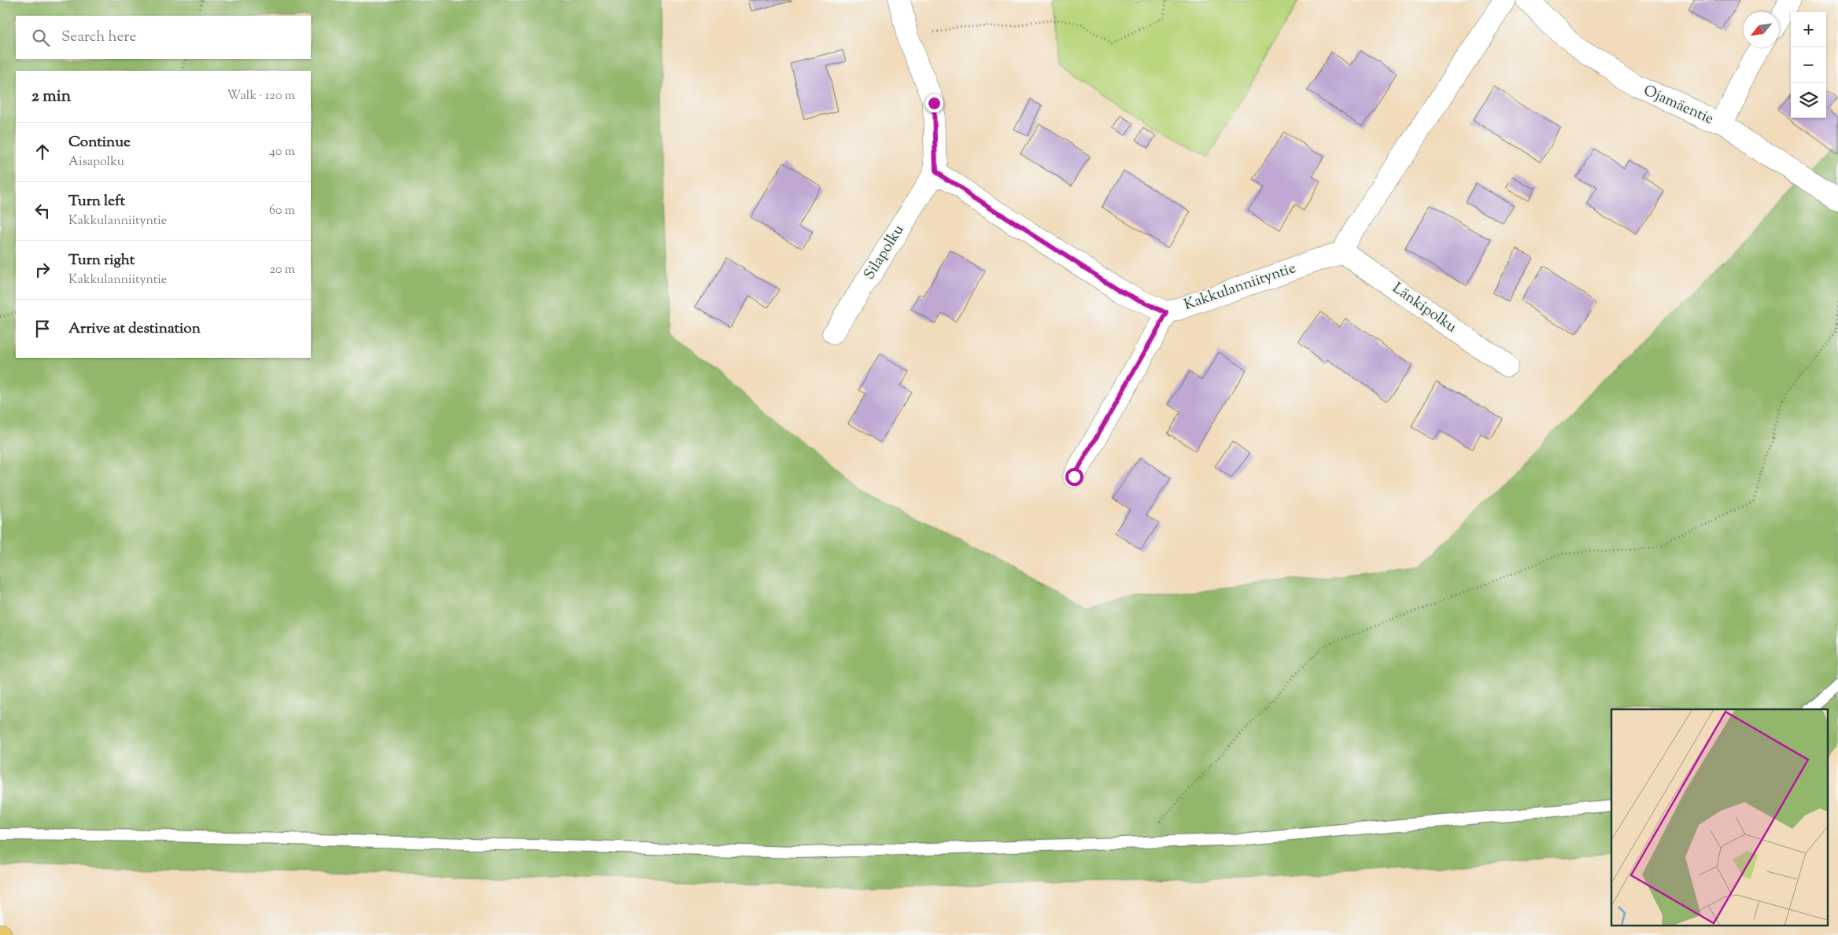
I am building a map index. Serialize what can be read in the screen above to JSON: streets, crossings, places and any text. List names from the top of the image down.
{
  "streets": {
    "street": [
      "Ojamäentie",
      "Silapolku",
      "Kakkulanniityntie",
      "Länkipolku"
    ]
  },
  "crossings": [
    ["Silapolku", "Kakkulanniityntie"],
    ["Kakkulanniityntie", "Länkipolku"]
  ],
  "north": "bottom left",
  "page": {
    "map_buttons": ["+", "−"],
    "search": "Search here",
    "heading": ["2 min", "Walk · 120 m"],
    "list": [
      ["Continue", "Aisapolku", "40 m"],
      ["Turn left", "Kakkulanniityntie", "60 m"],
      ["Turn right", "Kakkulanniityntie", "20 m"],
      "Arrive at destination"
    ]
  }
}
